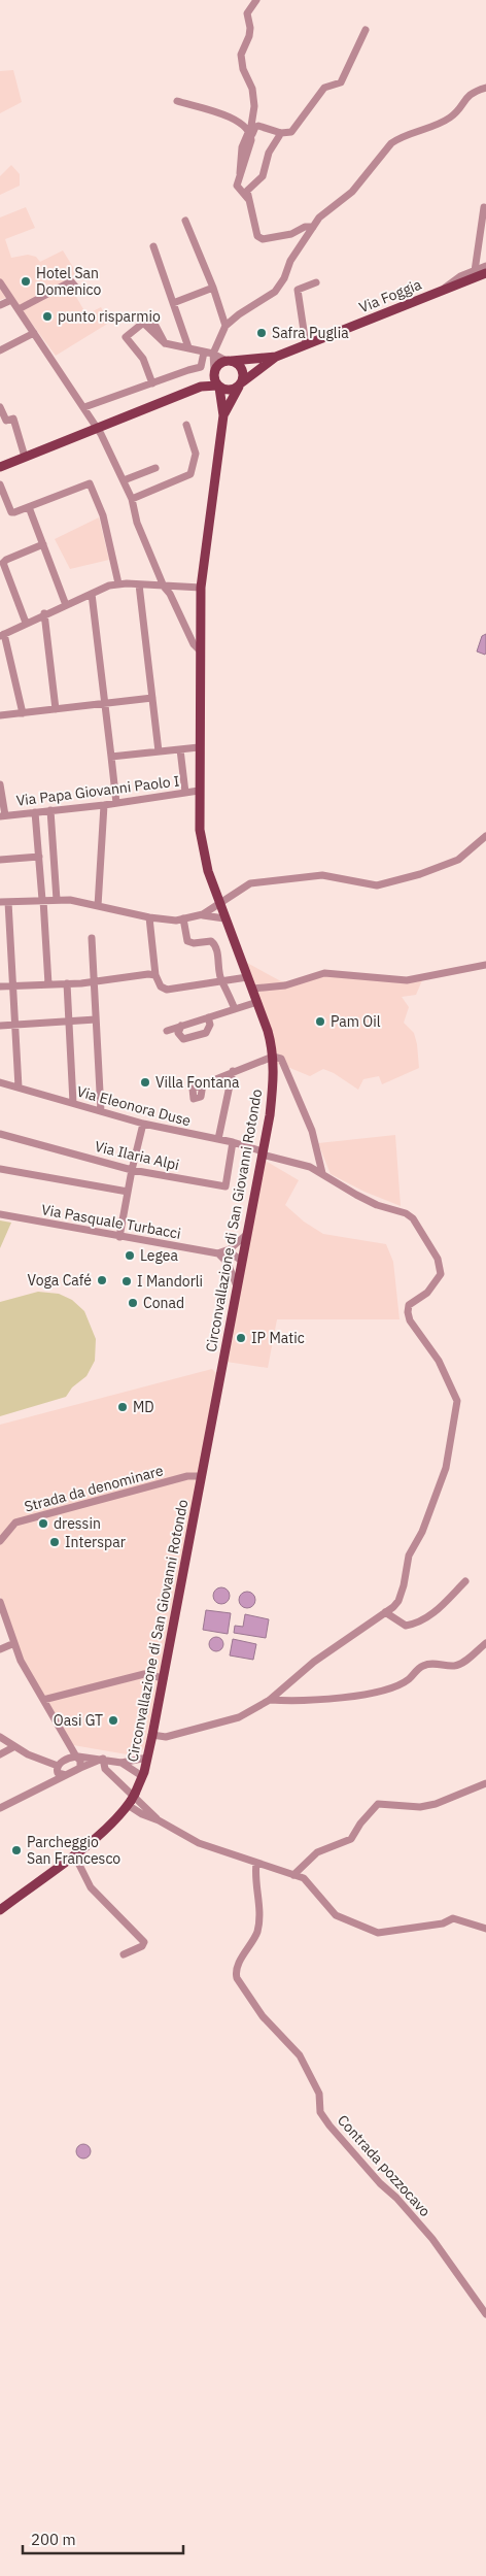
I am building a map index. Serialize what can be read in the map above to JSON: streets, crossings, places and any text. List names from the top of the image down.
{
  "streets": {
    "main road": ["Via Foggia", "Circonvallazione di San Giovanni Rotondo"],
    "street": [
      "Via Papa Giovanni Paolo I",
      "Via Eleonora Duse",
      "Via Ilaria Alpi",
      "Via Pasquale Turbacci",
      "Strada da denominare",
      "Contrada pozzocavo"
    ]
  },
  "crossings": [
    ["Via Foggia", "Circonvallazione di San Giovanni Rotondo"],
    ["Via Papa Giovanni Paolo I", "Circonvallazione di San Giovanni Rotondo"],
    ["Via Eleonora Duse", "Via Ilaria Alpi"],
    ["Via Eleonora Duse", "Circonvallazione di San Giovanni Rotondo"],
    ["Circonvallazione di San Giovanni Rotondo", "Via Pasquale Turbacci"],
    ["Circonvallazione di San Giovanni Rotondo", "Strada da denominare"]
  ],
  "places": [
    "Hotel San Domenico",
    "punto risparmio",
    "Safra Puglia",
    "Pam Oil",
    "Villa Fontana",
    "Legea",
    "Voga Café",
    "I Mandorli",
    "Conad",
    "IP Matic",
    "MD",
    "dressin",
    "Interspar",
    "Oasi GT",
    "Parcheggio San Francesco"
  ],
  "scale_bar": "200 m"
}
